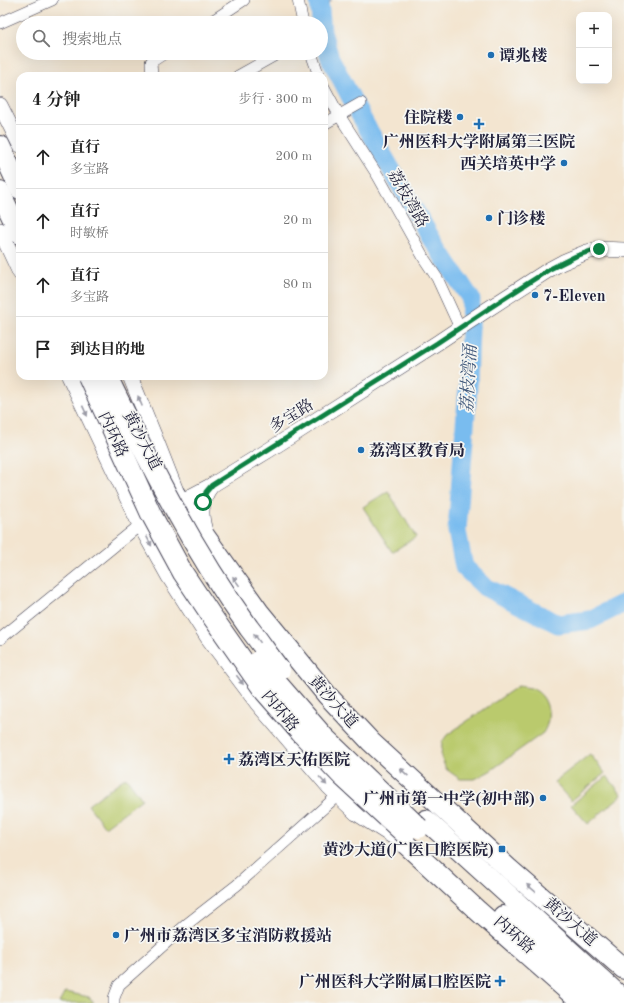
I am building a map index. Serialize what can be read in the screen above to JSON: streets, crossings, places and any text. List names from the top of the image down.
{
  "streets": {
    "highway": ["内环路", "黄沙大道"],
    "main road": ["多宝路"],
    "street": ["荔枝湾路"]
  },
  "crossings": [
    ["荔枝湾路", "多宝路"],
    ["多宝路", "黄沙大道"]
  ],
  "water": ["荔枝湾涌"],
  "places": {
    "other": [
      "谭兆楼",
      "住院楼",
      "西关培英中学",
      "门诊楼",
      "7-Eleven",
      "荔湾区教育局",
      "广州市第一中学(初中部)",
      "广州市荔湾区多宝消防救援站"
    ],
    "health": ["广州医科大学附属第三医院", "荔湾区天佑医院", "广州医科大学附属口腔医院"],
    "transit": ["黄沙大道(广医口腔医院)"]
  },
  "page": {
    "map_buttons": ["+", "−"],
    "search": "搜索地点",
    "heading": ["4 分钟", "步行 · 300 m"],
    "list": [
      ["直行", "多宝路", "200 m"],
      ["直行", "时敏桥", "20 m"],
      ["直行", "多宝路", "80 m"],
      "到达目的地"
    ]
  }
}
